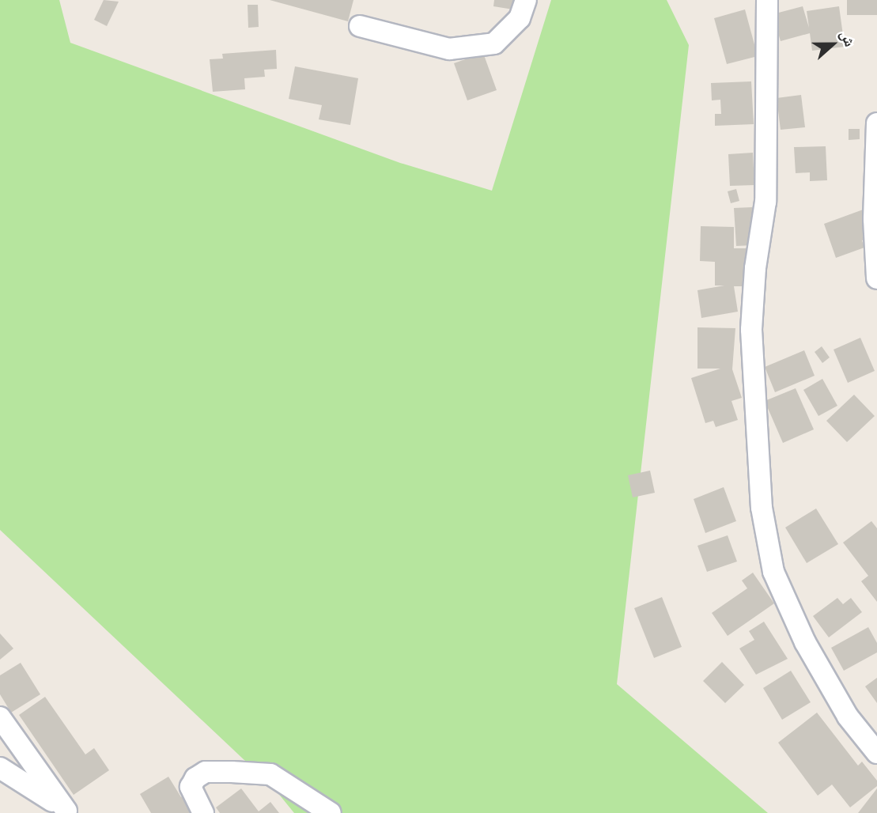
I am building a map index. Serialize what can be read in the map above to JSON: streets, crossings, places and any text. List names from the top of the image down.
{
  "north": "right"
}
